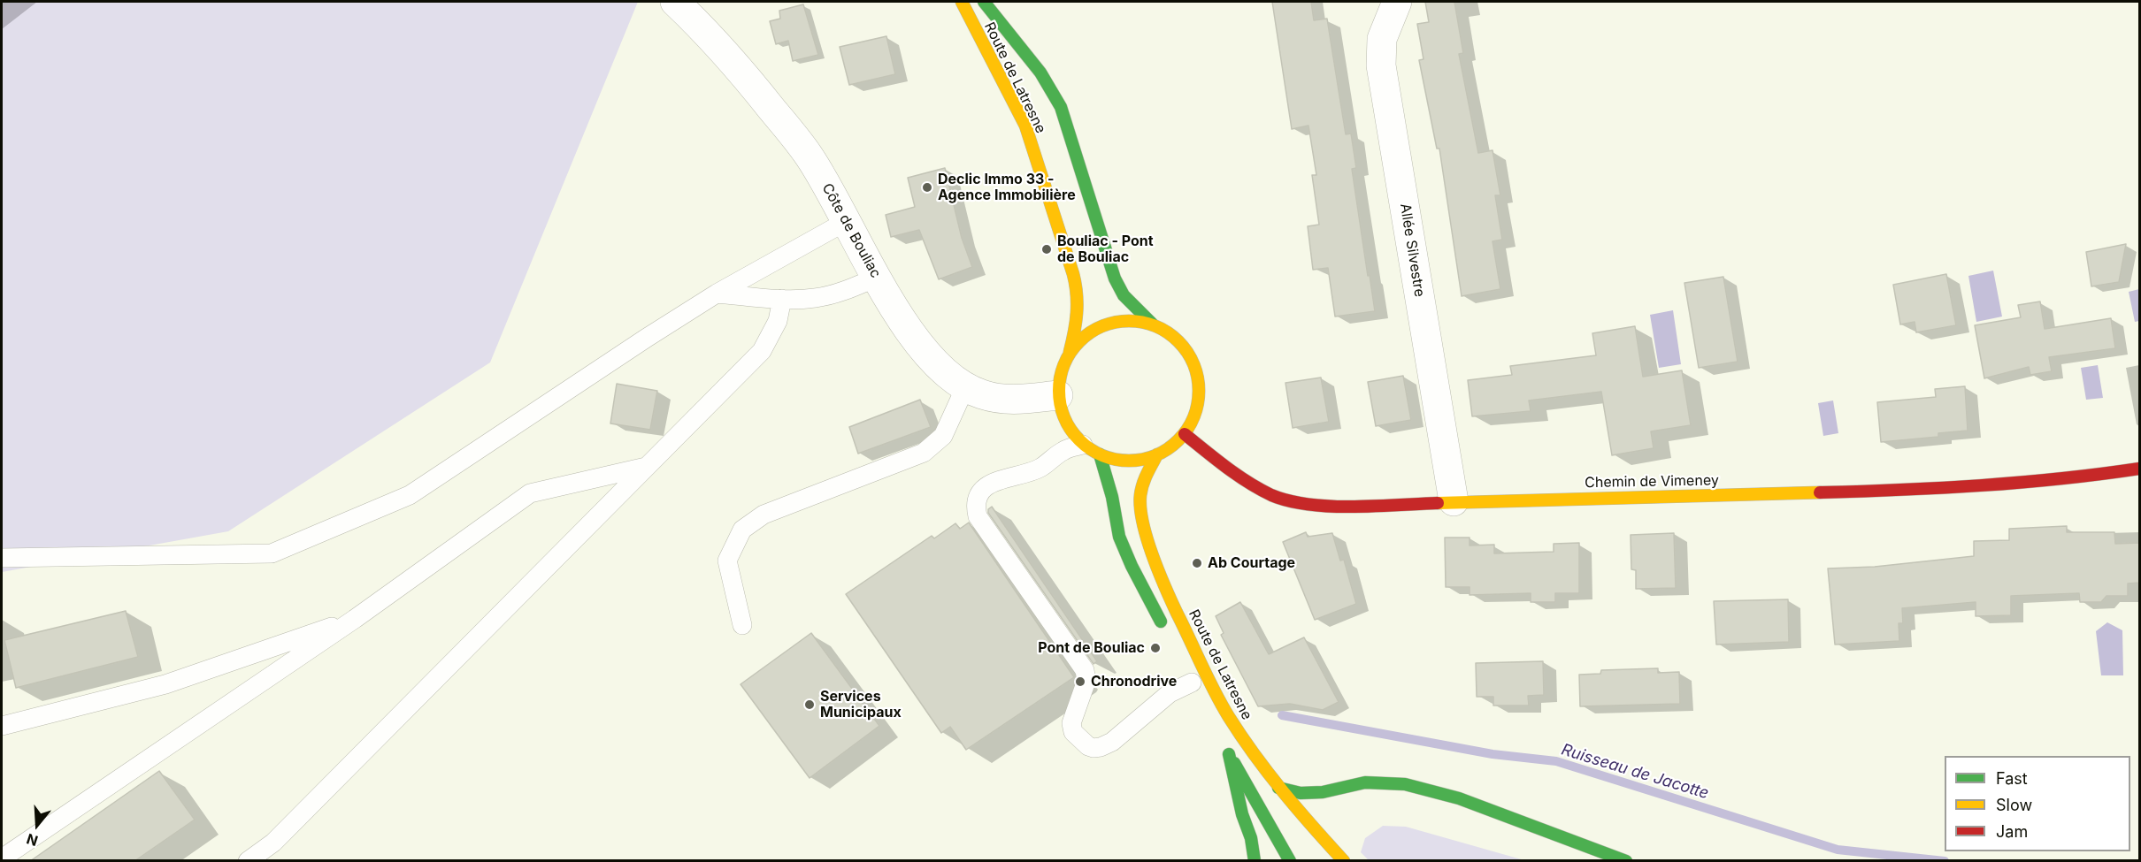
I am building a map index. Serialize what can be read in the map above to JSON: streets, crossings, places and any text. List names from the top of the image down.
{
  "streets": {
    "main road": ["Route de Latresne", "Chemin de Vimeney"],
    "street": ["Côte de Bouliac", "Allée Silvestre"]
  },
  "crossings": [
    ["Route de Latresne", "Côte de Bouliac"],
    ["Route de Latresne", "Chemin de Vimeney"],
    ["Côte de Bouliac", "Chemin de Vimeney"],
    ["Allée Silvestre", "Chemin de Vimeney"]
  ],
  "water": ["Ruisseau de Jacotte"],
  "places": [
    "Declic Immo 33 - Agence Immobilière",
    "Bouliac - Pont de Bouliac",
    "Ab Courtage",
    "Pont de Bouliac",
    "Chronodrive",
    "Services Municipaux"
  ],
  "legend": ["Fast", "Slow", "Jam"],
  "north": "bottom"
}
